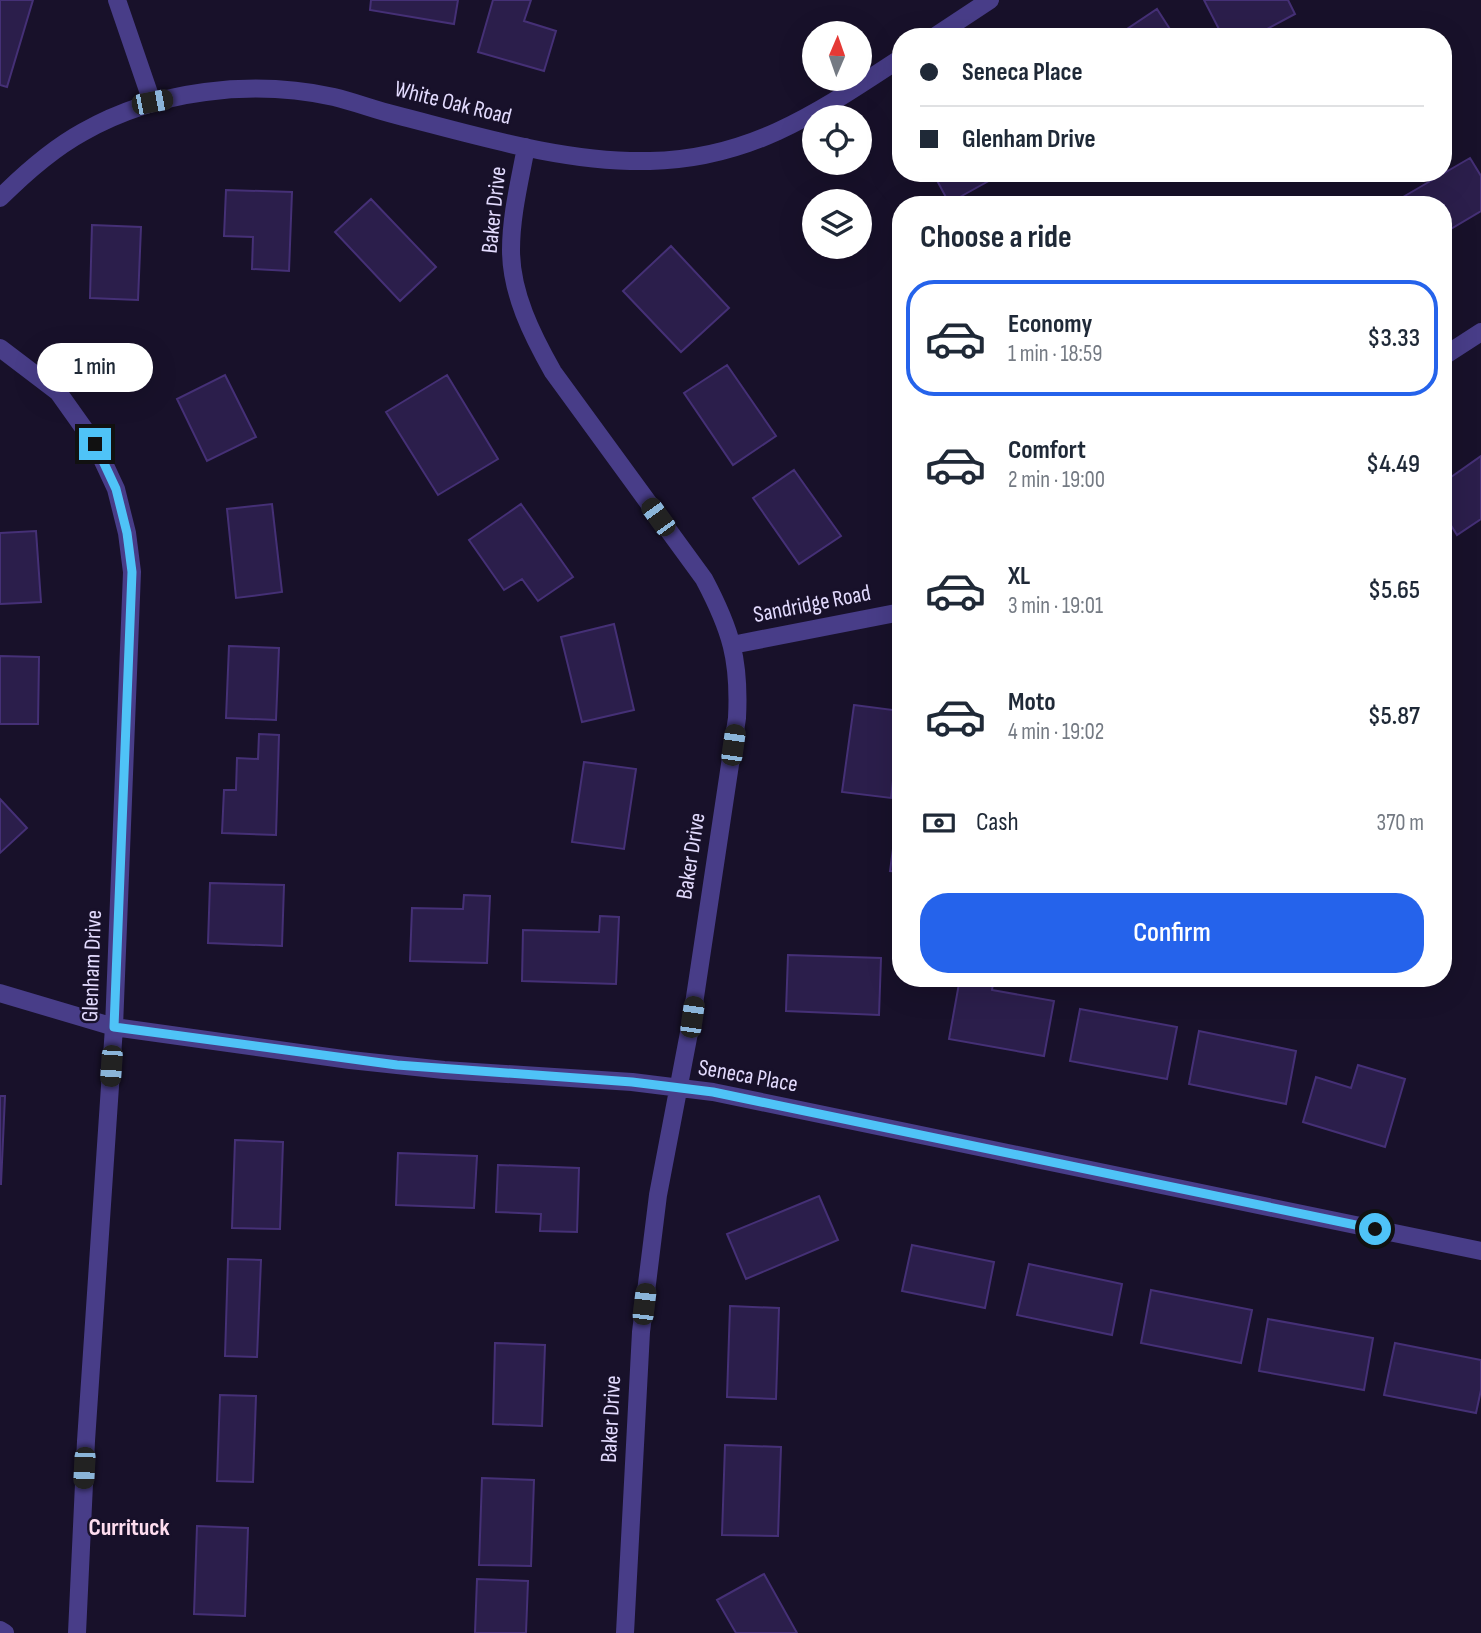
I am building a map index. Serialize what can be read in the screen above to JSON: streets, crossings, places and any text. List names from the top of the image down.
{
  "streets": {
    "street": [
      "White Oak Road",
      "Baker Drive",
      "Sandridge Road",
      "Glenham Drive",
      "Seneca Place"
    ]
  },
  "crossings": [
    ["White Oak Road", "Baker Drive"],
    ["Baker Drive", "Sandridge Road"],
    ["Baker Drive", "Seneca Place"],
    ["Glenham Drive", "Seneca Place"]
  ],
  "districts": ["Currituck"],
  "north": "top",
  "page": {
    "banner": ["Seneca Place", "Glenham Drive"],
    "heading": "Choose a ride",
    "list": [
      {
        "name": "Economy",
        "note": "1 min · 18:59",
        "value": "$3.33"
      },
      {
        "name": "Comfort",
        "note": "2 min · 19:00",
        "value": "$4.49"
      },
      {
        "name": "XL",
        "note": "3 min · 19:01",
        "value": "$5.65"
      },
      {
        "name": "Moto",
        "note": "4 min · 19:02",
        "value": "$5.87"
      }
    ],
    "bubble": "1 min",
    "pay": ["Cash", "370 m"],
    "buttons": "Confirm"
  }
}
